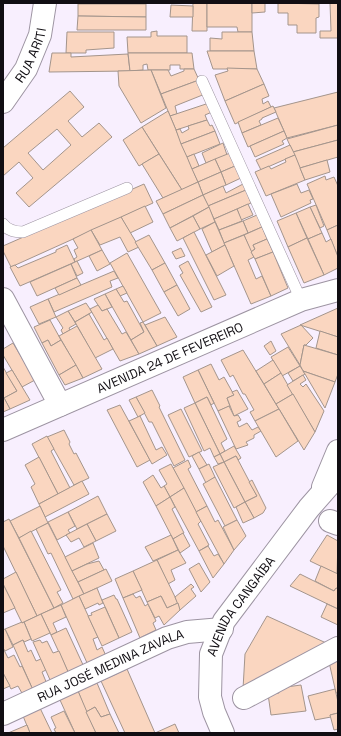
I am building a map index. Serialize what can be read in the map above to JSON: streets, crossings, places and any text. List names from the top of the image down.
{
  "streets": {
    "street": [
      "RUA ARITI",
      "AVENIDA 24 DE FEVEREIRO",
      "AVENIDA CANGAÍBA",
      "RUA JOSÉ MEDINA ZAVALA"
    ]
  },
  "crossings": [
    ["AVENIDA CANGAÍBA", "RUA JOSÉ MEDINA ZAVALA"]
  ]
}
